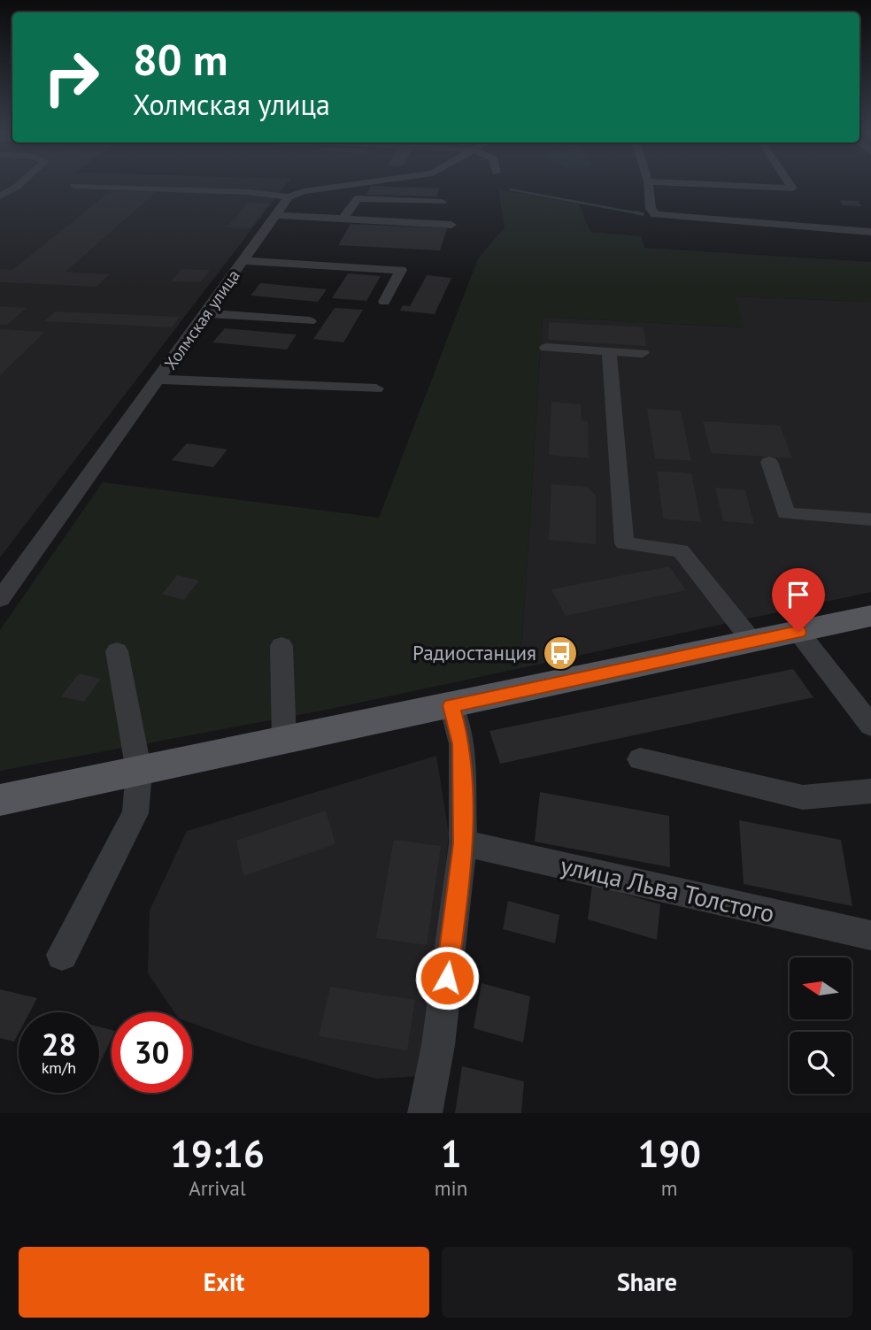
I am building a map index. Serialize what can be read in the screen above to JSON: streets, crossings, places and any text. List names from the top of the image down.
{
  "streets": {
    "street": ["Холмская улица", "улица Льва Толстого"]
  },
  "places": {
    "bus stop": ["Радиостанция"]
  },
  "north": "left",
  "page": {
    "turn": ["80 m", "Холмская улица"],
    "speed": "28 km/h",
    "limit": "30",
    "eta": [
      "19:16",
      "Arrival",
      "1",
      "min",
      "190",
      "m"
    ],
    "buttons": ["Exit", "Share"]
  }
}
